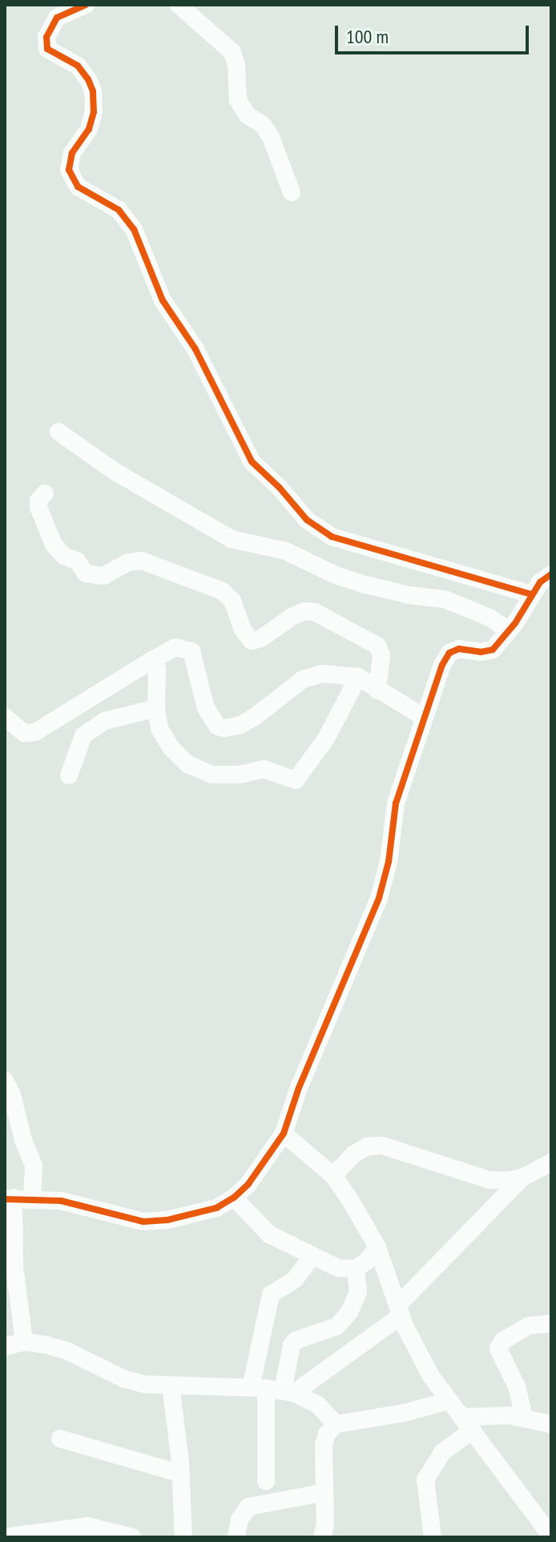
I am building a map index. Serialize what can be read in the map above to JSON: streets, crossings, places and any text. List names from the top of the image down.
{
  "scale_bar": "100 m"
}
